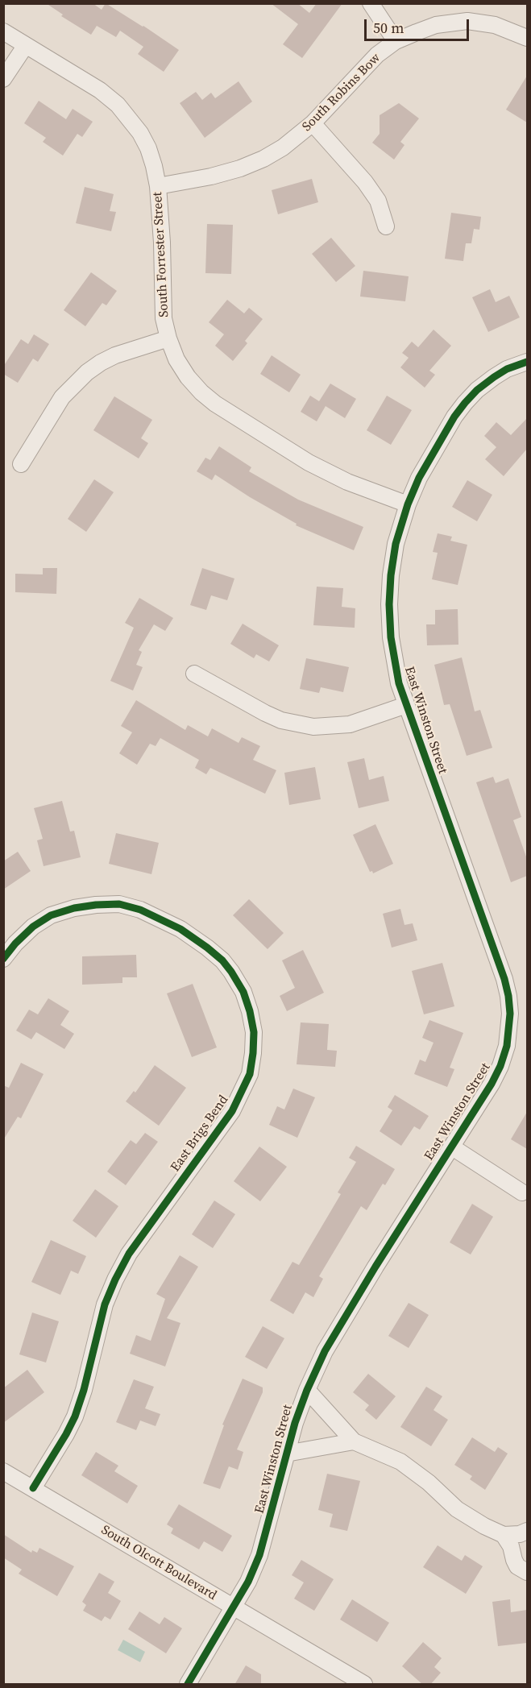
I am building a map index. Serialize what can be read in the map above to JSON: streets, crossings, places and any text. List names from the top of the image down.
{
  "streets": {
    "street": [
      "South Robins Bow",
      "South Forrester Street",
      "East Winston Street",
      "East Brigs Bend",
      "South Olcott Boulevard"
    ]
  },
  "crossings": [
    ["South Robins Bow", "South Forrester Street"],
    ["South Forrester Street", "East Winston Street"],
    ["East Winston Street", "South Olcott Boulevard"],
    ["East Brigs Bend", "South Olcott Boulevard"]
  ],
  "scale_bar": "50 m"
}
